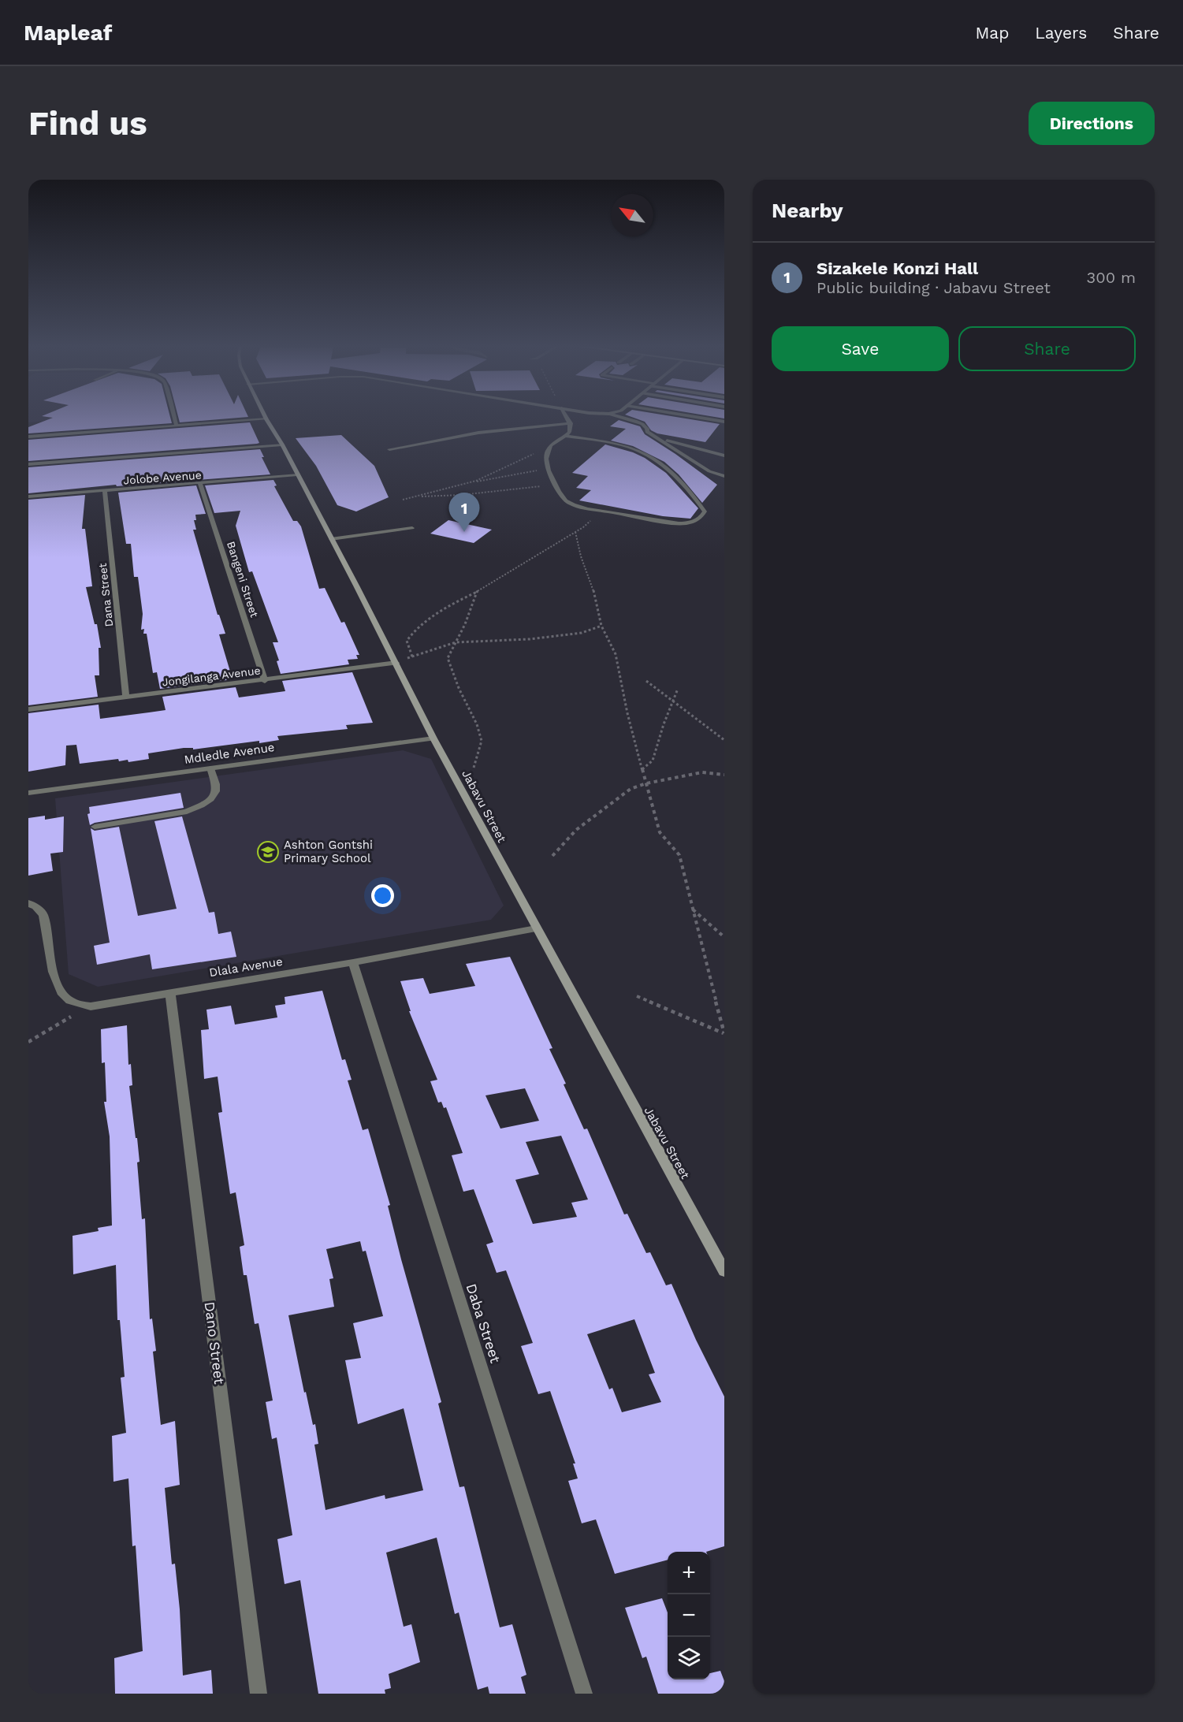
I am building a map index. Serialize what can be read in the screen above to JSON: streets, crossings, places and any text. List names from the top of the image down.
{
  "streets": {
    "street": [
      "Jolobe Avenue",
      "Bangeni Street",
      "Dana Street",
      "Jongilanga Avenue",
      "Mdledle Avenue",
      "Jabavu Street",
      "Dlala Avenue",
      "Daba Street",
      "Dano Street"
    ]
  },
  "crossings": [
    ["Jolobe Avenue", "Bangeni Street"],
    ["Jolobe Avenue", "Dana Street"],
    ["Jolobe Avenue", "Jabavu Street"],
    ["Bangeni Street", "Jongilanga Avenue"],
    ["Dana Street", "Jongilanga Avenue"],
    ["Jongilanga Avenue", "Jabavu Street"],
    ["Mdledle Avenue", "Jabavu Street"],
    ["Jabavu Street", "Dlala Avenue"],
    ["Dlala Avenue", "Daba Street"],
    ["Dlala Avenue", "Dano Street"]
  ],
  "places": {
    "school or university": ["Ashton Gontshi Primary School"]
  },
  "north": "top left",
  "page": {
    "header": "Mapleaf",
    "nav": ["Map", "Layers", "Share"],
    "buttons": [
      "Directions",
      ["Save", "Share"]
    ],
    "title": "Find us",
    "heading": "Nearby",
    "list": [
      {
        "mark": "1",
        "name": "Sizakele Konzi Hall",
        "note": "Public building · Jabavu Street",
        "value": "300 m"
      }
    ],
    "pins": "1",
    "map_buttons": ["+", "−"]
  }
}
